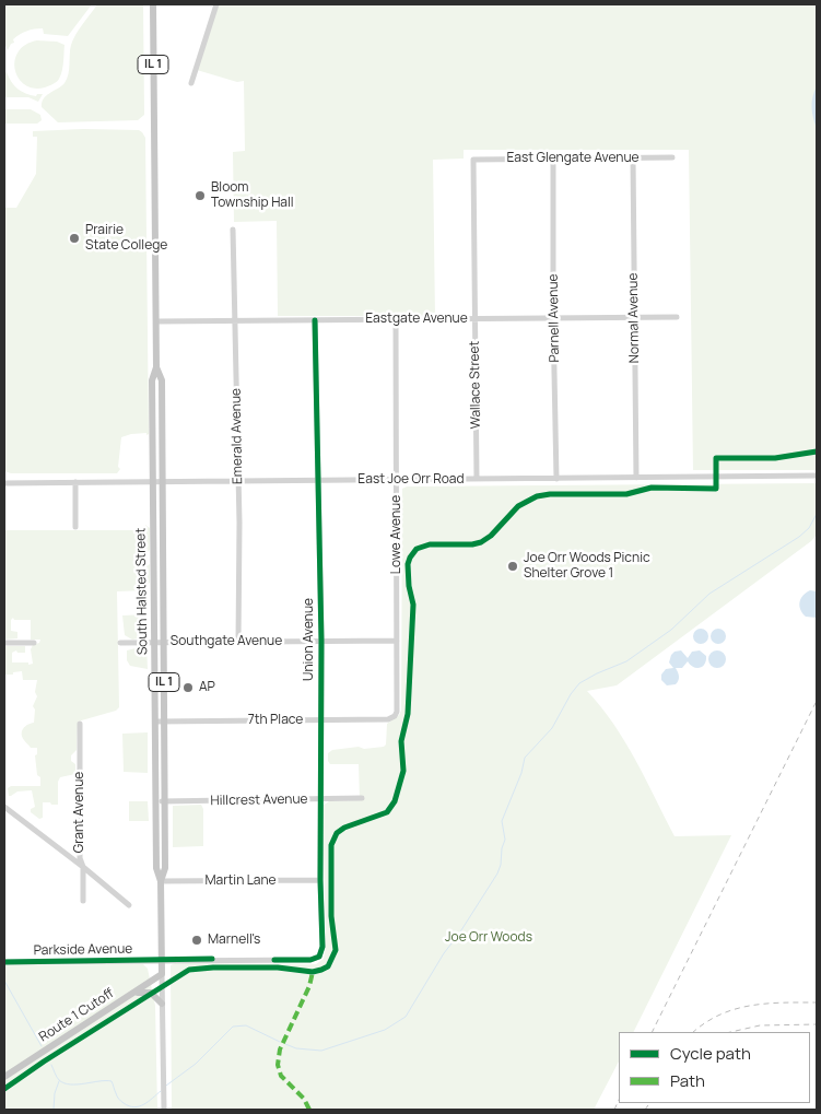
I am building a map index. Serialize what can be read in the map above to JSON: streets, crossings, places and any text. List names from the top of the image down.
{
  "streets": {
    "main road": ["IL 1", "South Halsted Street", "Route 1 Cutoff"],
    "street": [
      "East Glengate Avenue",
      "Parnell Avenue",
      "Normal Avenue",
      "Eastgate Avenue",
      "Wallace Street",
      "Emerald Avenue",
      "East Joe Orr Road",
      "Lowe Avenue",
      "Union Avenue",
      "Southgate Avenue",
      "7th Place",
      "Hillcrest Avenue",
      "Grant Avenue",
      "Martin Lane",
      "Parkside Avenue"
    ]
  },
  "crossings": [
    ["East Glengate Avenue", "Parnell Avenue"],
    ["East Glengate Avenue", "Normal Avenue"],
    ["East Glengate Avenue", "Wallace Street"],
    ["Parnell Avenue", "Eastgate Avenue"],
    ["Parnell Avenue", "East Joe Orr Road"],
    ["Normal Avenue", "Eastgate Avenue"],
    ["Normal Avenue", "East Joe Orr Road"],
    ["Eastgate Avenue", "Wallace Street"],
    ["Eastgate Avenue", "Emerald Avenue"],
    ["Eastgate Avenue", "Lowe Avenue"],
    ["Eastgate Avenue", "South Halsted Street"],
    ["Eastgate Avenue", "Union Avenue"],
    ["Wallace Street", "East Joe Orr Road"],
    ["Emerald Avenue", "East Joe Orr Road"],
    ["Emerald Avenue", "Southgate Avenue"],
    ["East Joe Orr Road", "Lowe Avenue"],
    ["East Joe Orr Road", "South Halsted Street"],
    ["East Joe Orr Road", "Union Avenue"],
    ["Lowe Avenue", "Southgate Avenue"],
    ["Lowe Avenue", "7th Place"],
    ["South Halsted Street", "Southgate Avenue"],
    ["South Halsted Street", "7th Place"],
    ["South Halsted Street", "Hillcrest Avenue"],
    ["South Halsted Street", "Martin Lane"],
    ["South Halsted Street", "Parkside Avenue"],
    ["South Halsted Street", "Route 1 Cutoff"],
    ["Union Avenue", "Southgate Avenue"],
    ["Union Avenue", "7th Place"],
    ["Union Avenue", "Hillcrest Avenue"],
    ["Union Avenue", "Martin Lane"],
    ["Union Avenue", "Parkside Avenue"]
  ],
  "parks": ["Joe Orr Woods"],
  "places": [
    "Bloom Township Hall",
    "Prairie State College",
    "Joe Orr Woods Picnic Shelter Grove 1",
    "AP",
    "Marnell's"
  ],
  "legend": ["Cycle path", "Path"]
}
